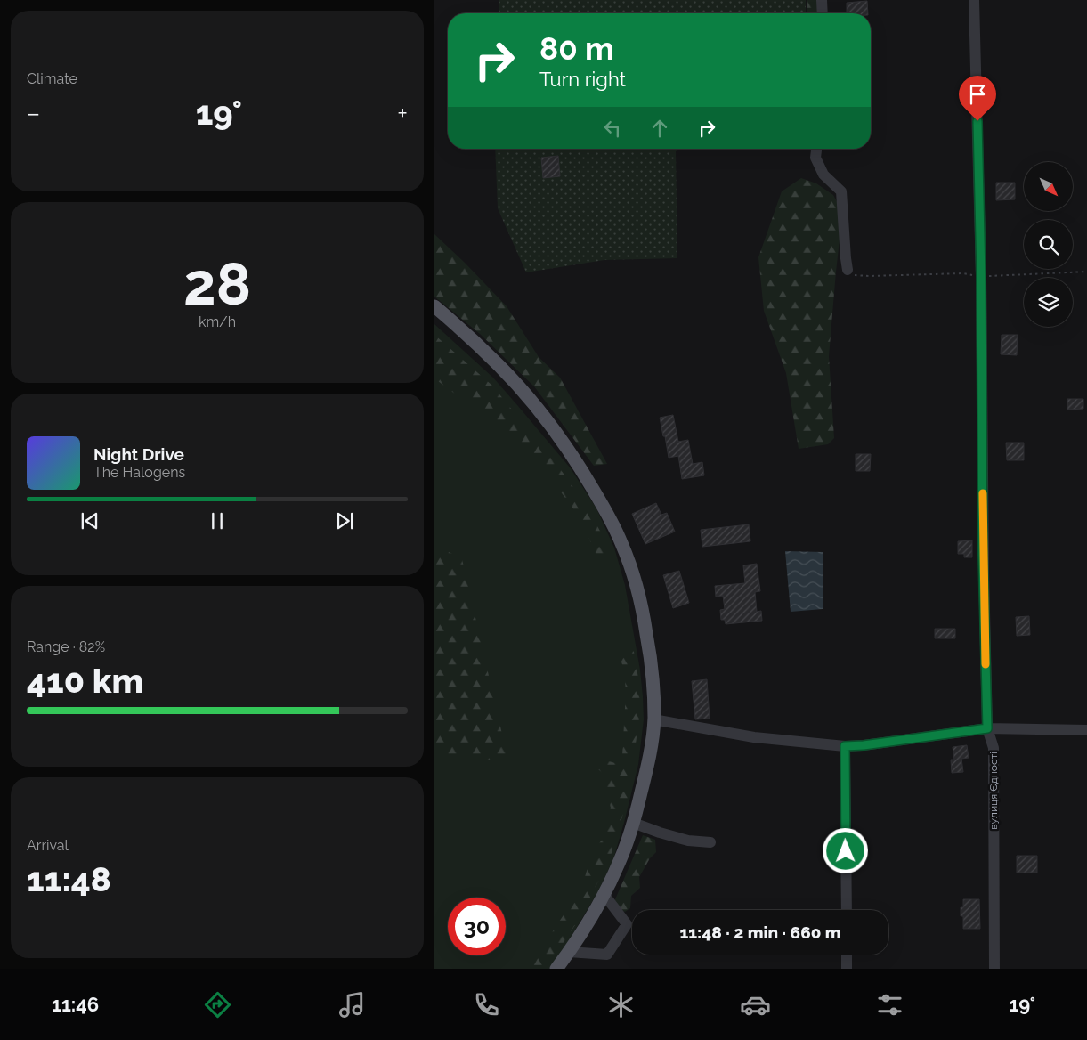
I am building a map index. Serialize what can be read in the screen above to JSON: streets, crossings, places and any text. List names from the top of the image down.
{
  "streets": {
    "street": ["вулиця Єдності"]
  },
  "north": "bottom right",
  "page": {
    "tile": [
      "Climate",
      ["28", "km/h"],
      ["Range · 82%", "410 km"],
      ["Arrival", "11:48"]
    ],
    "turn": ["80 m", "Turn right"],
    "heat": ["−", "19°", "+"],
    "song": ["Night Drive", "The Halogens"],
    "limit": "30",
    "trip": "11:48 · 2 min · 660 m",
    "tabs": ["11:46", "19°"]
  }
}
